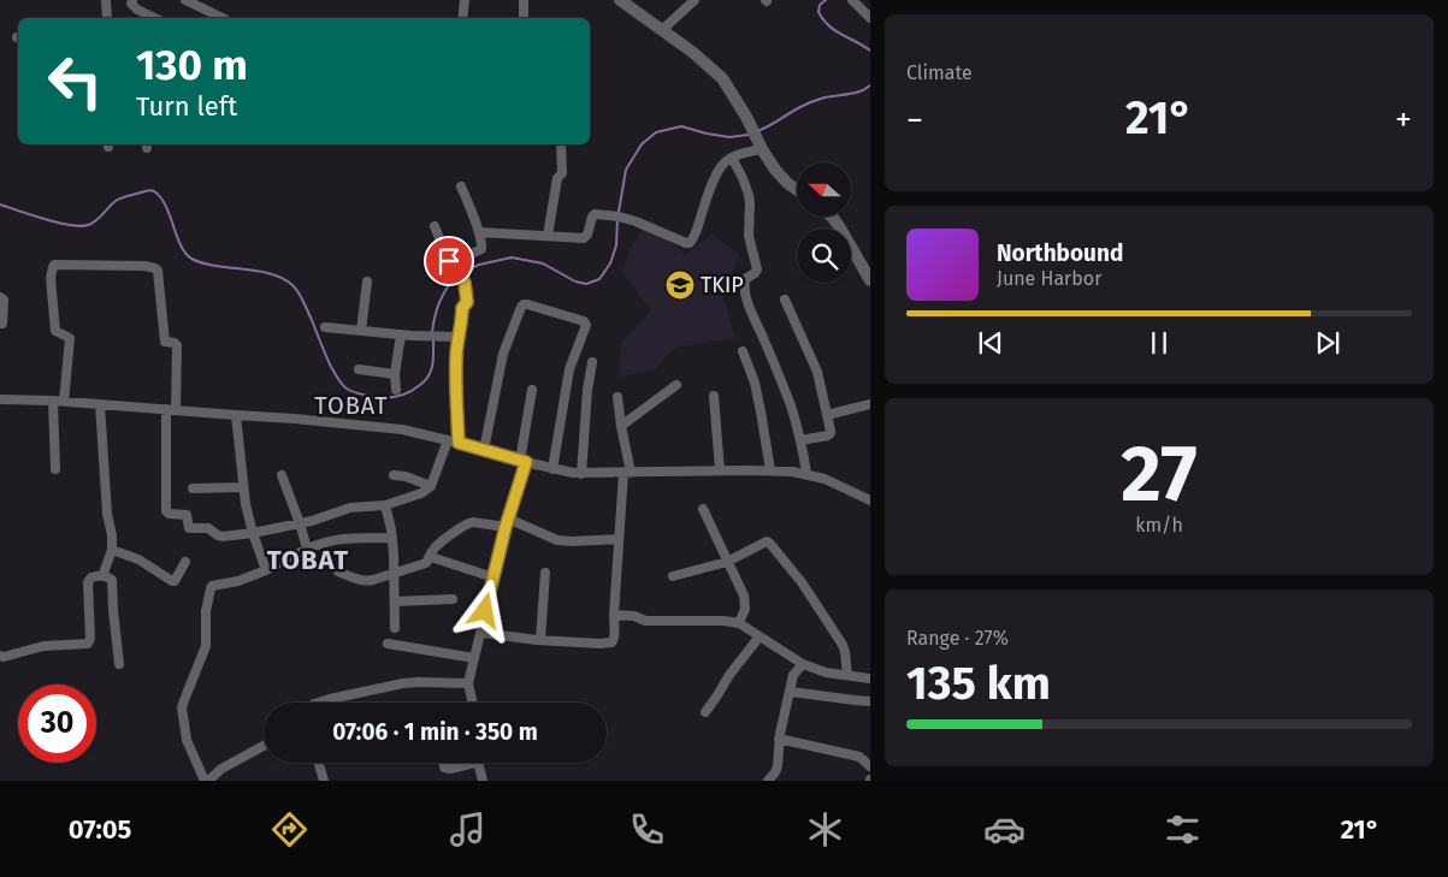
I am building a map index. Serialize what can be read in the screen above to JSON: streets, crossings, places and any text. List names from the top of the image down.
{
  "districts": ["TOBAT", "TOBAT"],
  "places": {
    "school or university": ["TKIP"]
  },
  "north": "left",
  "page": {
    "tile": [
      "Climate",
      ["27", "km/h"],
      ["Range · 27%", "135 km"]
    ],
    "turn": ["130 m", "Turn left"],
    "heat": ["−", "21°", "+"],
    "song": ["Northbound", "June Harbor"],
    "limit": "30",
    "trip": "07:06 · 1 min · 350 m",
    "tabs": ["07:05", "21°"]
  }
}
